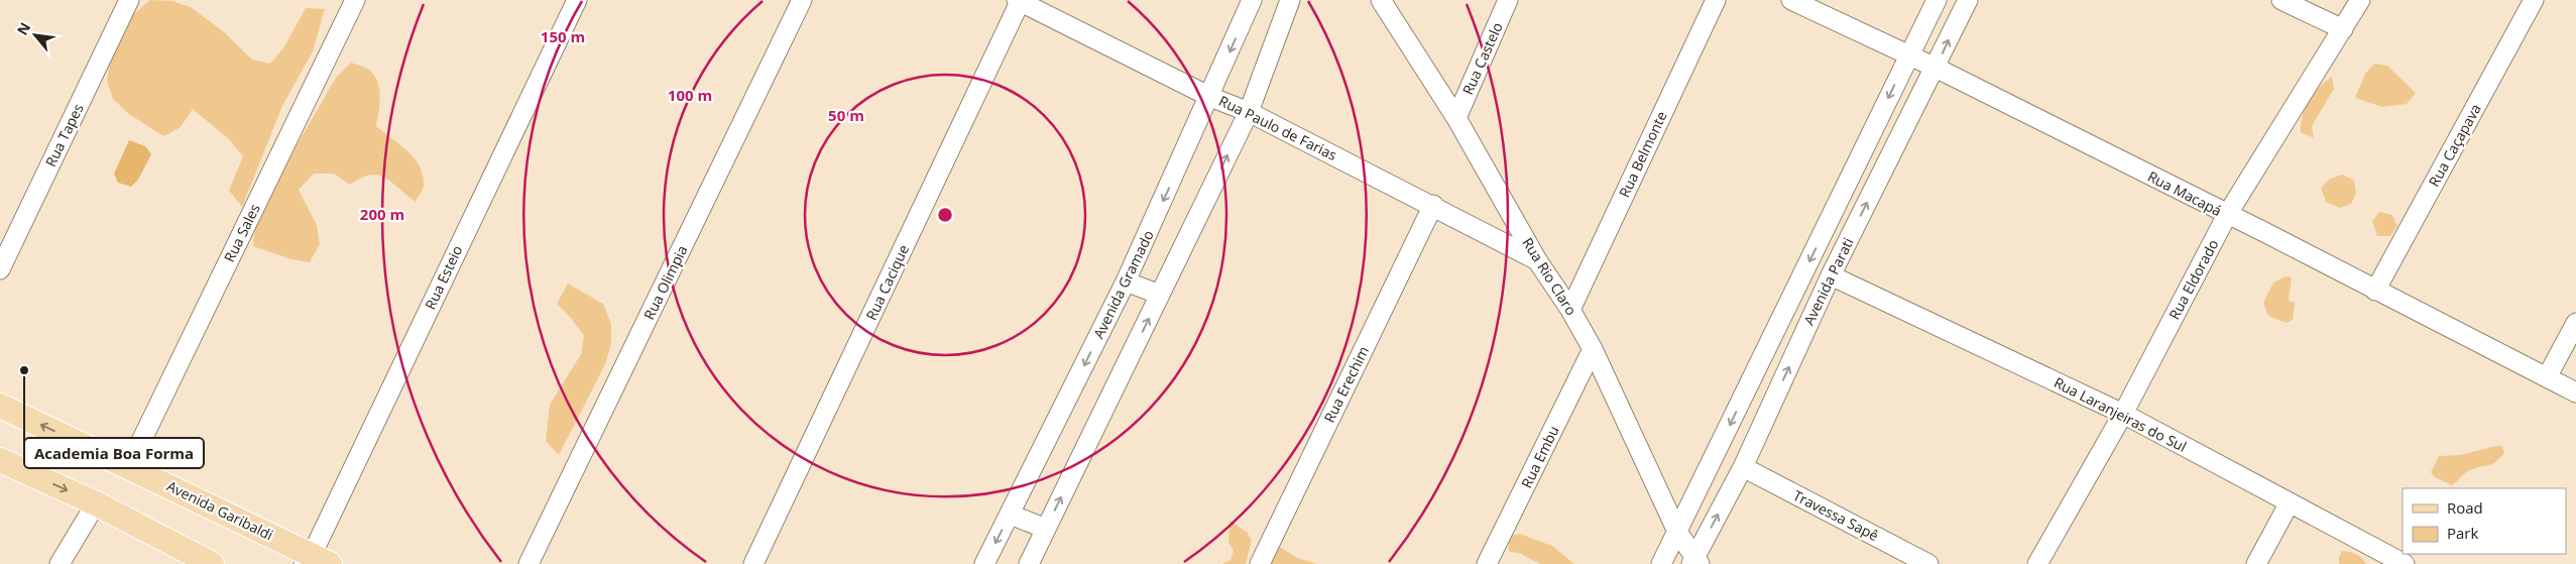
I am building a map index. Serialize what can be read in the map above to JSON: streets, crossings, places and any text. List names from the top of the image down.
{
  "streets": {
    "main road": ["Avenida Garibaldi"],
    "street": [
      "Rua Castelo",
      "Rua Paulo de Farias",
      "Rua Tapes",
      "Rua Caçapava",
      "Rua Belmonte",
      "Rua Macapá",
      "Rua Sales",
      "Rua Rio Claro",
      "Rua Esteio",
      "Rua Eldorado",
      "Avenida Parati",
      "Rua Olimpia",
      "Rua Cacique",
      "Avenida Gramado",
      "Rua Erechim",
      "Rua Laranjeiras do Sul",
      "Rua Embu",
      "Travessa Sapê"
    ]
  },
  "crossings": [
    ["Rua Castelo", "Rua Rio Claro"],
    ["Rua Paulo de Farias", "Rua Rio Claro"],
    ["Rua Paulo de Farias", "Rua Cacique"],
    ["Rua Paulo de Farias", "Avenida Gramado"],
    ["Rua Paulo de Farias", "Rua Erechim"],
    ["Rua Caçapava", "Rua Macapá"],
    ["Rua Belmonte", "Rua Rio Claro"],
    ["Rua Macapá", "Rua Eldorado"],
    ["Rua Macapá", "Avenida Parati"],
    ["Rua Sales", "Avenida Garibaldi"],
    ["Rua Rio Claro", "Avenida Parati"],
    ["Rua Rio Claro", "Rua Embu"],
    ["Rua Esteio", "Avenida Garibaldi"],
    ["Rua Eldorado", "Rua Laranjeiras do Sul"],
    ["Avenida Parati", "Rua Laranjeiras do Sul"],
    ["Avenida Parati", "Travessa Sapê"]
  ],
  "places": ["Academia Boa Forma"],
  "legend": ["Road", "Park"],
  "north": "top left",
  "rings": [
    "150 m",
    "100 m",
    "50 m",
    "200 m"
  ]
}
